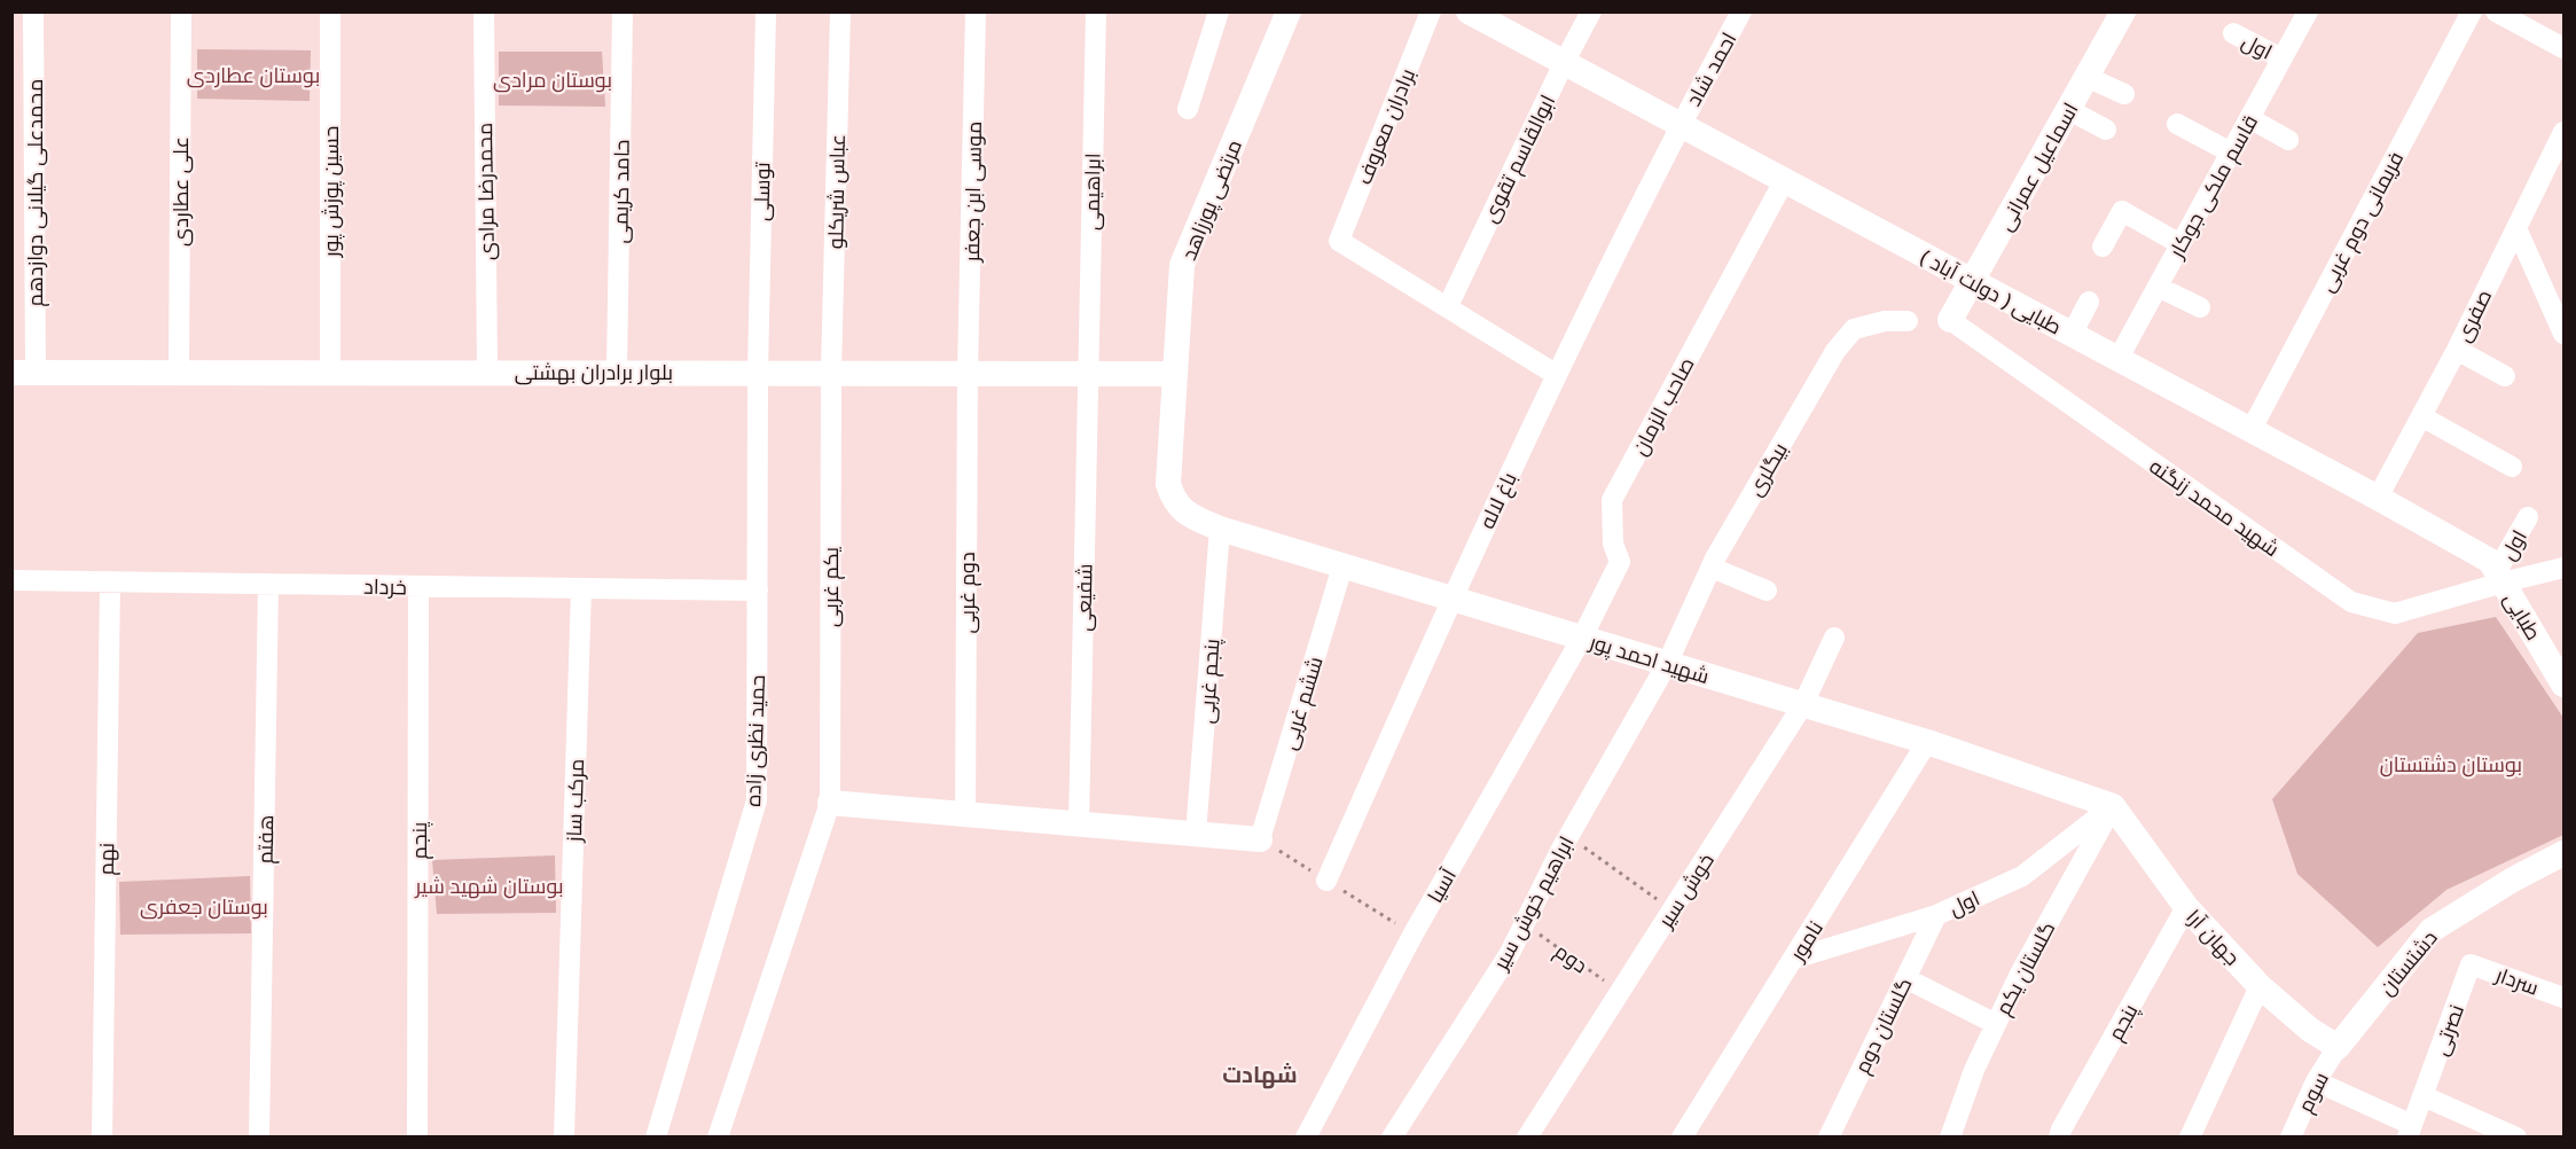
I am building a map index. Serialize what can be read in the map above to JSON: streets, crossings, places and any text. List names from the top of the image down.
{
  "streets": {
    "street": [
      "اول",
      "احمد شاد",
      "برادران معروف",
      "ابوالقاسم تقوی",
      "اسماعیل عمرانی",
      "قاسم ملکی جوکار",
      "علی عطاردی",
      "حسین پوزش پور",
      "محمدرضا مرادی",
      "حامد کریمی",
      "توسلی",
      "عباس شریکلو",
      "موسی ابن جعفر",
      "ابراهیمی",
      "محمدعلی گیلانی دوازدهم",
      "مرتضی پورزاهد",
      "فریمانی دوم غربی",
      "طبایی ( دولت آباد )",
      "صفری",
      "بلوار برادران بهشتی",
      "صاحب الزمان",
      "بیگلری",
      "باغ لاله",
      "شهید محمد زنگنه",
      "خرداد",
      "یکم غربی",
      "دوم غربی",
      "شفیعی",
      "طبایی",
      "شهید احمد پور",
      "پنجم غربی",
      "ششم غربی",
      "حمید نظری زاده",
      "مرکب ساز",
      "هفتم",
      "پنجم",
      "نهم",
      "آسیا",
      "خوش سیر",
      "ابراهیم خوش سیر",
      "جهان آرا",
      "نامور",
      "دشتستان",
      "گلستان یکم",
      "سردار",
      "گلستان دوم",
      "نصرتی",
      "سوم"
    ],
    "path": ["دوم"]
  },
  "crossings": [
    ["اول", "قاسم ملکی جوکار"],
    ["اول", "طبایی ( دولت آباد )"],
    ["اول", "شهید محمد زنگنه"],
    ["اول", "طبایی"],
    ["اول", "شهید احمد پور"],
    ["اول", "جهان آرا"],
    ["اول", "نامور"],
    ["اول", "گلستان یکم"],
    ["اول", "گلستان دوم"],
    ["احمد شاد", "طبایی ( دولت آباد )"],
    ["احمد شاد", "باغ لاله"],
    ["برادران معروف", "ابوالقاسم تقوی"],
    ["ابوالقاسم تقوی", "طبایی ( دولت آباد )"],
    ["اسماعیل عمرانی", "طبایی ( دولت آباد )"],
    ["اسماعیل عمرانی", "شهید محمد زنگنه"],
    ["قاسم ملکی جوکار", "طبایی ( دولت آباد )"],
    ["علی عطاردی", "بلوار برادران بهشتی"],
    ["حسین پوزش پور", "بلوار برادران بهشتی"],
    ["محمدرضا مرادی", "بلوار برادران بهشتی"],
    ["حامد کریمی", "بلوار برادران بهشتی"],
    ["توسلی", "بلوار برادران بهشتی"],
    ["توسلی", "حمید نظری زاده"],
    ["عباس شریکلو", "بلوار برادران بهشتی"],
    ["عباس شریکلو", "یکم غربی"],
    ["موسی ابن جعفر", "بلوار برادران بهشتی"],
    ["موسی ابن جعفر", "دوم غربی"],
    ["ابراهیمی", "بلوار برادران بهشتی"],
    ["ابراهیمی", "شفیعی"],
    ["محمدعلی گیلانی دوازدهم", "بلوار برادران بهشتی"],
    ["مرتضی پورزاهد", "بلوار برادران بهشتی"],
    ["مرتضی پورزاهد", "شهید احمد پور"],
    ["فریمانی دوم غربی", "طبایی ( دولت آباد )"],
    ["طبایی ( دولت آباد )", "صفری"],
    ["طبایی ( دولت آباد )", "صاحب الزمان"],
    ["طبایی ( دولت آباد )", "باغ لاله"],
    ["طبایی ( دولت آباد )", "شهید محمد زنگنه"],
    ["طبایی ( دولت آباد )", "طبایی"],
    ["بلوار برادران بهشتی", "یکم غربی"],
    ["بلوار برادران بهشتی", "دوم غربی"],
    ["بلوار برادران بهشتی", "شفیعی"],
    ["بلوار برادران بهشتی", "حمید نظری زاده"],
    ["صاحب الزمان", "شهید احمد پور"],
    ["صاحب الزمان", "آسیا"],
    ["بیگلری", "شهید احمد پور"],
    ["بیگلری", "ابراهیم خوش سیر"],
    ["باغ لاله", "شهید احمد پور"],
    ["شهید محمد زنگنه", "طبایی"],
    ["خرداد", "حمید نظری زاده"],
    ["خرداد", "مرکب ساز"],
    ["خرداد", "هفتم"],
    ["خرداد", "پنجم"],
    ["خرداد", "نهم"],
    ["شهید احمد پور", "پنجم غربی"],
    ["شهید احمد پور", "ششم غربی"],
    ["شهید احمد پور", "آسیا"],
    ["شهید احمد پور", "خوش سیر"],
    ["شهید احمد پور", "ابراهیم خوش سیر"],
    ["شهید احمد پور", "جهان آرا"],
    ["شهید احمد پور", "نامور"],
    ["شهید احمد پور", "گلستان یکم"],
    ["پنجم", "جهان آرا"],
    ["خوش سیر", "دوم"],
    ["ابراهیم خوش سیر", "دوم"],
    ["جهان آرا", "دشتستان"],
    ["جهان آرا", "گلستان یکم"],
    ["جهان آرا", "سوم"],
    ["دشتستان", "سوم"],
    ["سردار", "نصرتی"]
  ],
  "districts": ["شهادت"],
  "parks": [
    "بوستان عطاردی",
    "بوستان مرادی",
    "بوستان دشتستان",
    "بوستان شهید شیر",
    "بوستان جعفری"
  ]
}
